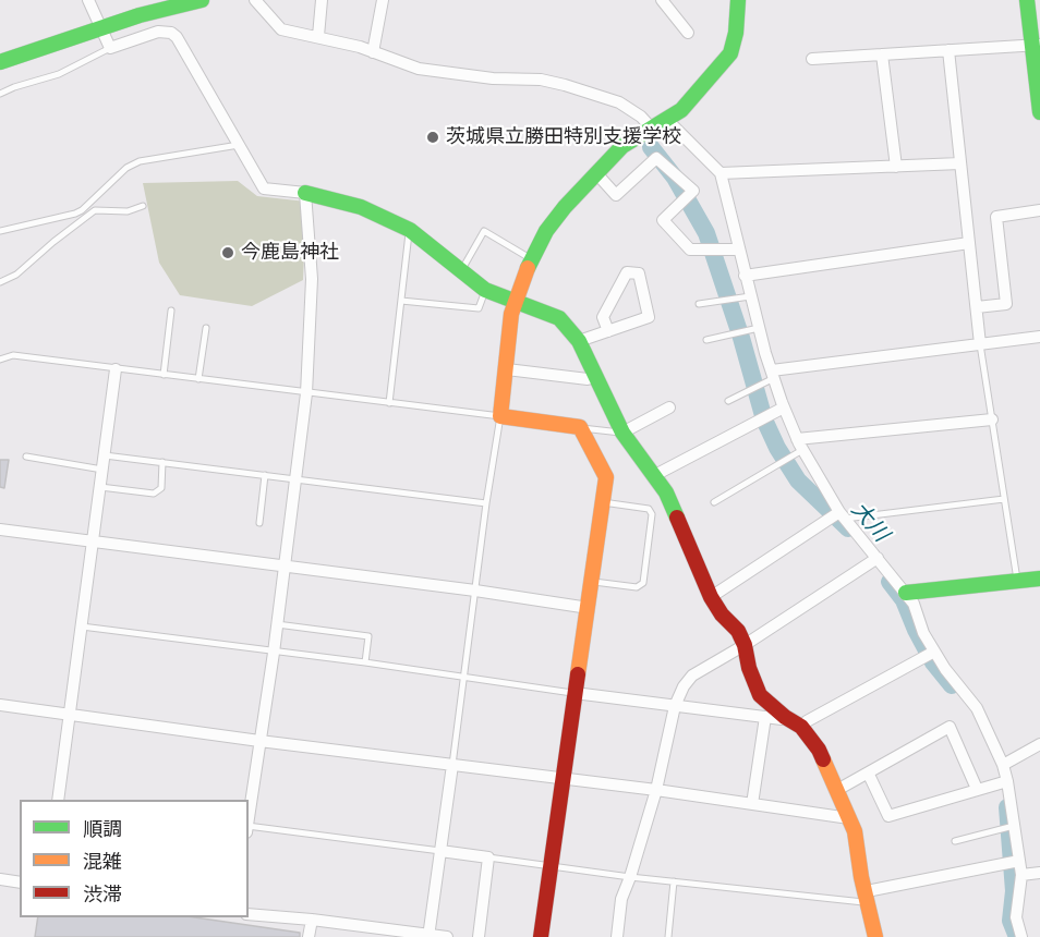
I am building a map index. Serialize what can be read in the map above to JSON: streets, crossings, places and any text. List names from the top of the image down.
{
  "water": ["大川"],
  "places": ["茨城県立勝田特別支援学校", "今鹿島神社"],
  "legend": ["順調", "混雑", "渋滞"]
}
